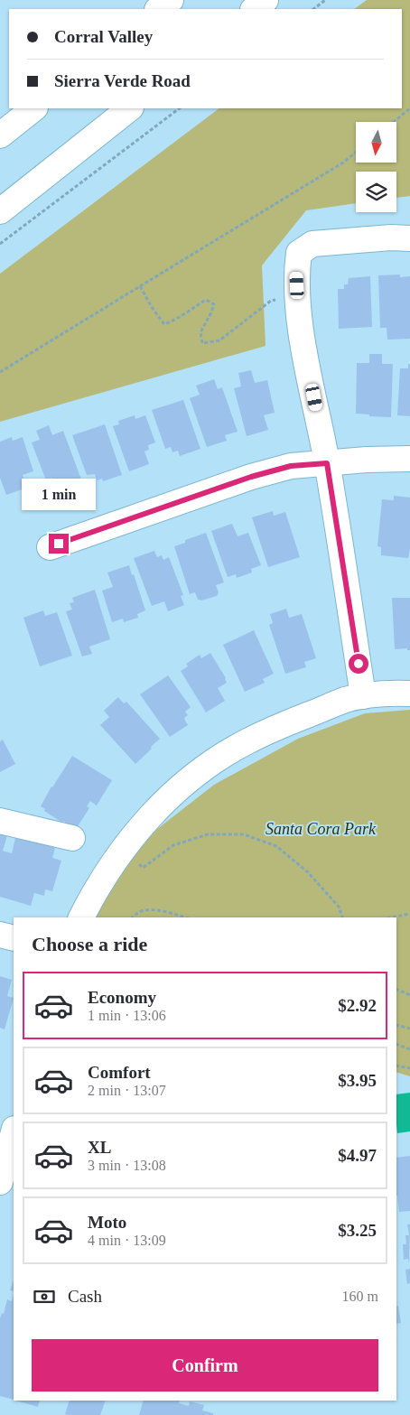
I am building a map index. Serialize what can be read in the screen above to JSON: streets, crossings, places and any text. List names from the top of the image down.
{
  "parks": ["Santa Cora Park"],
  "north": "bottom",
  "page": {
    "banner": ["Corral Valley", "Sierra Verde Road"],
    "bubble": "1 min",
    "heading": "Choose a ride",
    "list": [
      {
        "name": "Economy",
        "note": "1 min · 13:06",
        "value": "$2.92"
      },
      {
        "name": "Comfort",
        "note": "2 min · 13:07",
        "value": "$3.95"
      },
      {
        "name": "XL",
        "note": "3 min · 13:08",
        "value": "$4.97"
      },
      {
        "name": "Moto",
        "note": "4 min · 13:09",
        "value": "$3.25"
      }
    ],
    "pay": ["Cash", "160 m"],
    "buttons": "Confirm"
  }
}
